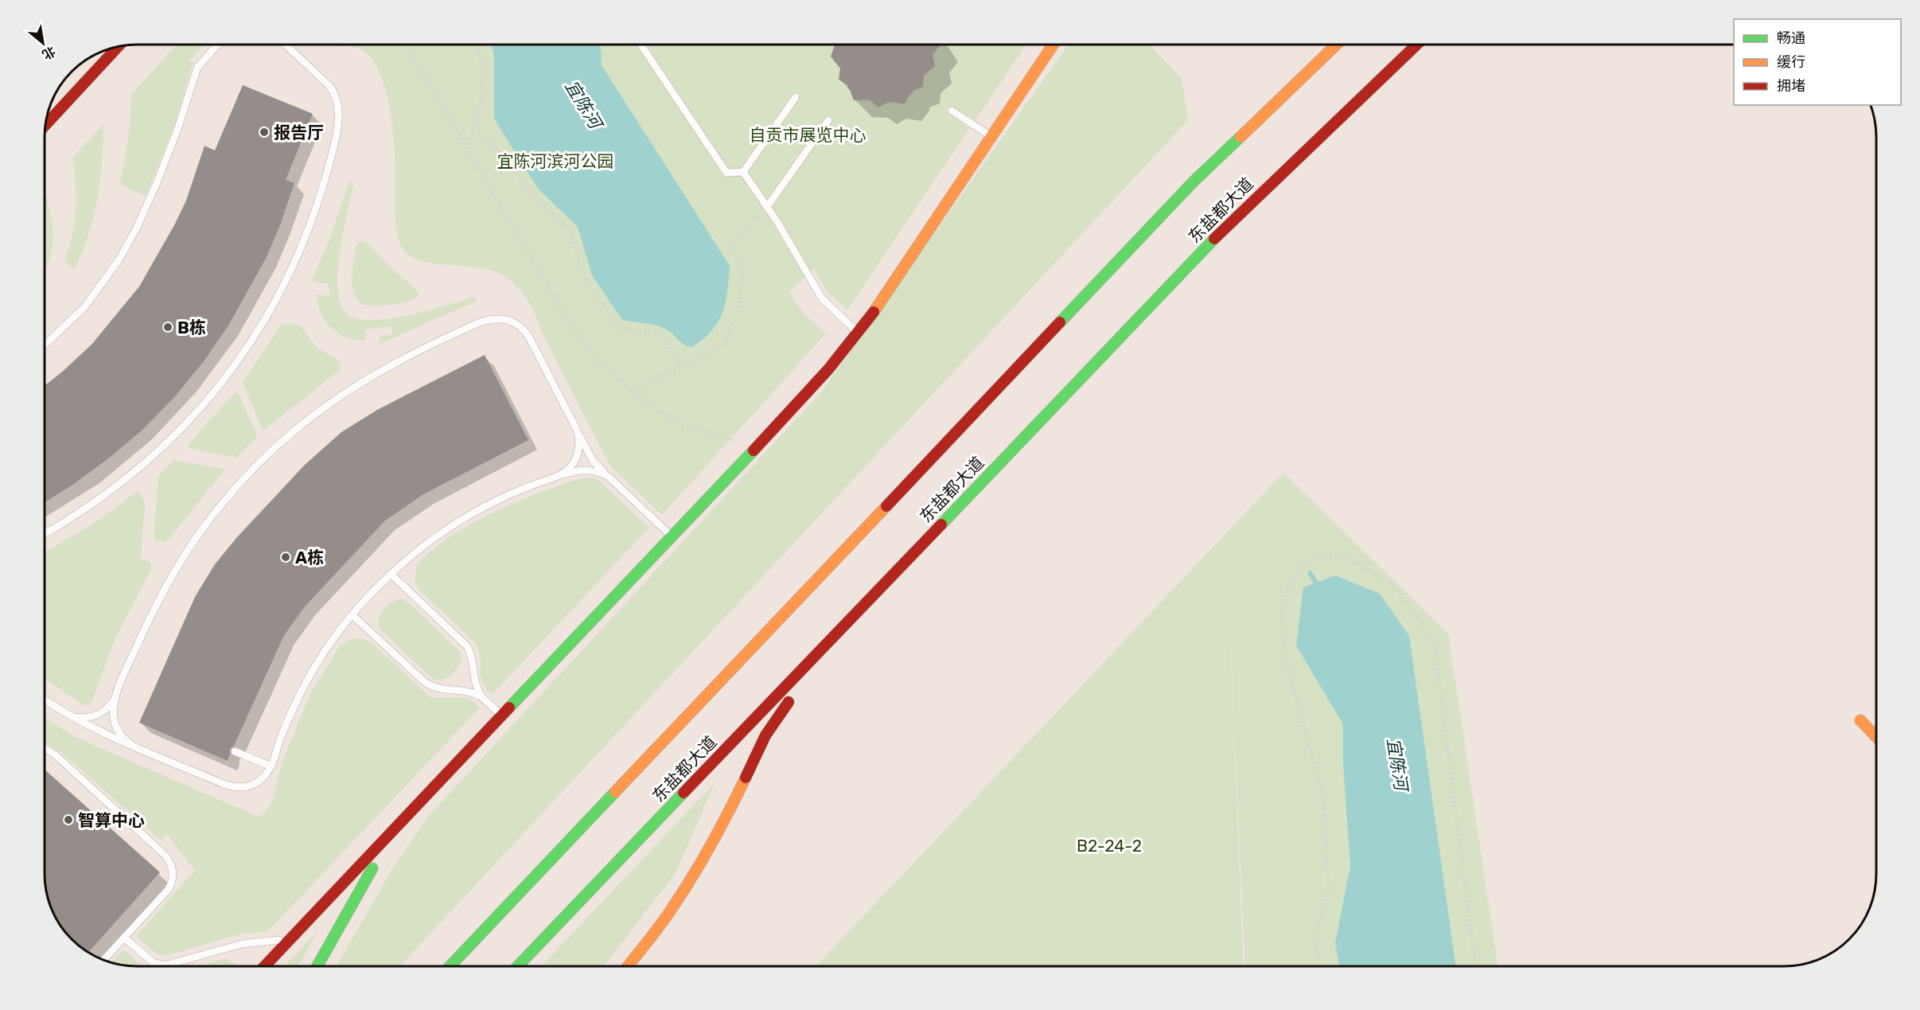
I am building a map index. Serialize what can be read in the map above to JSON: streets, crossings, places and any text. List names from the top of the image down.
{
  "streets": {
    "main road": ["东盐都大道"]
  },
  "water": ["宜陈河"],
  "parks": ["自贡市展览中心", "宜陈河滨河公园", "B2-24-2"],
  "places": [
    "报告厅",
    "B栋",
    "A栋",
    "智算中心"
  ],
  "legend": ["畅通", "缓行", "拥堵"],
  "north": "bottom right"
}
